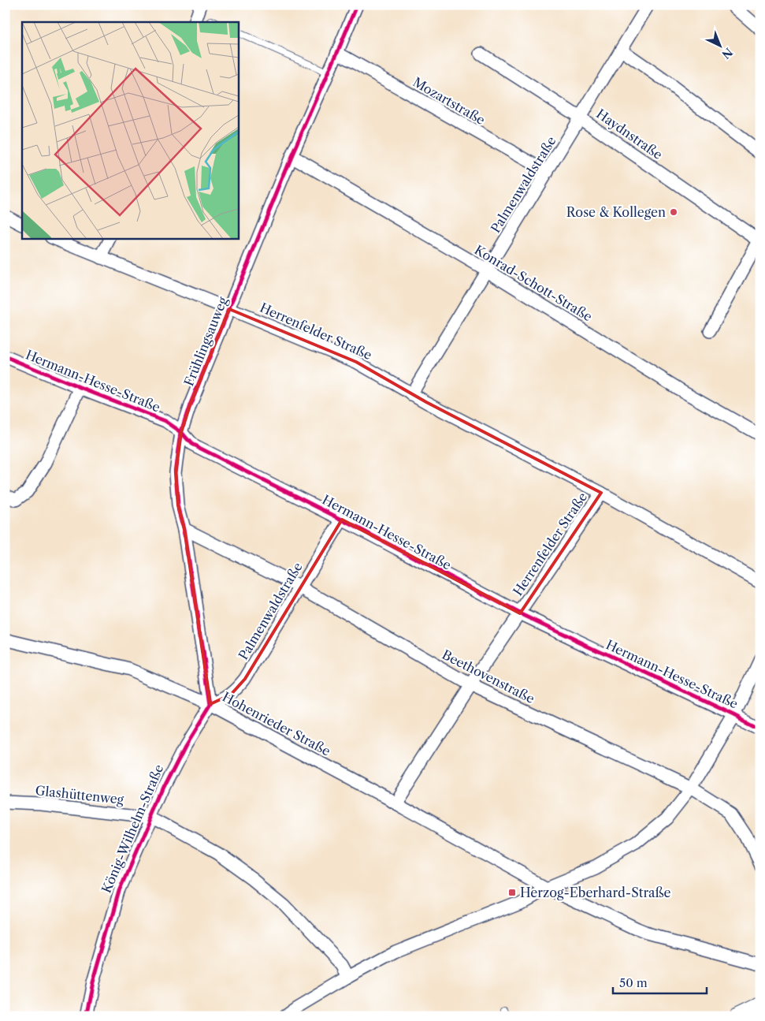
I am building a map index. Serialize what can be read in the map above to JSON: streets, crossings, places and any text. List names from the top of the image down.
{
  "streets": {
    "street": [
      "Mozartstraße",
      "Haydnstraße",
      "Palmenwaldstraße",
      "Konrad-Schott-Straße",
      "Herrenfelder Straße",
      "Frühlingsauweg",
      "Hermann-Hesse-Straße",
      "Beethovenstraße",
      "Hohenrieder Straße",
      "Glashüttenweg",
      "König-Wilhelm-Straße"
    ]
  },
  "crossings": [
    ["Mozartstraße", "Palmenwaldstraße"],
    ["Mozartstraße", "Frühlingsauweg"],
    ["Haydnstraße", "Palmenwaldstraße"],
    ["Palmenwaldstraße", "Konrad-Schott-Straße"],
    ["Palmenwaldstraße", "Herrenfelder Straße"],
    ["Palmenwaldstraße", "Frühlingsauweg"],
    ["Palmenwaldstraße", "Hermann-Hesse-Straße"],
    ["Palmenwaldstraße", "Beethovenstraße"],
    ["Palmenwaldstraße", "Hohenrieder Straße"],
    ["Palmenwaldstraße", "König-Wilhelm-Straße"],
    ["Konrad-Schott-Straße", "Frühlingsauweg"],
    ["Herrenfelder Straße", "Frühlingsauweg"],
    ["Herrenfelder Straße", "Hermann-Hesse-Straße"],
    ["Herrenfelder Straße", "Beethovenstraße"],
    ["Frühlingsauweg", "Hermann-Hesse-Straße"],
    ["Frühlingsauweg", "Beethovenstraße"],
    ["Frühlingsauweg", "Hohenrieder Straße"],
    ["Frühlingsauweg", "König-Wilhelm-Straße"],
    ["Hohenrieder Straße", "König-Wilhelm-Straße"],
    ["Glashüttenweg", "König-Wilhelm-Straße"]
  ],
  "places": {
    "other": ["Rose & Kollegen"],
    "transit": ["Herzog-Eberhard-Straße"]
  },
  "scale_bar": "50 m",
  "north": "bottom right"
}
